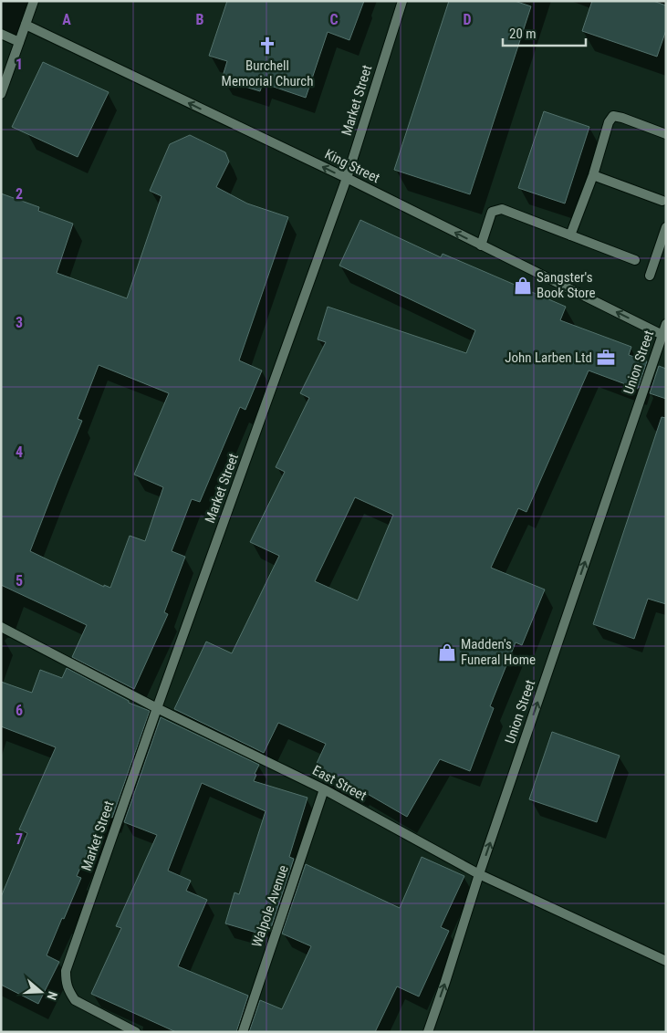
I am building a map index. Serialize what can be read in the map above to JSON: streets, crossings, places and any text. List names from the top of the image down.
{
  "streets": {
    "street": [
      "Market Street",
      "King Street",
      "Union Street",
      "East Street",
      "Walpole Avenue"
    ]
  },
  "crossings": [
    ["Market Street", "King Street"],
    ["Market Street", "East Street"],
    ["King Street", "Union Street"],
    ["Union Street", "East Street"],
    ["East Street", "Walpole Avenue"]
  ],
  "one_way": ["King Street", "Union Street"],
  "places": {
    "church": ["Burchell Memorial Church"],
    "shop": ["Sangster's Book Store", "Madden's Funeral Home"],
    "office": ["John Larben Ltd"]
  },
  "scale_bar": "20 m",
  "north": "right",
  "grid": {
    "columns": [
      "A",
      "B",
      "C",
      "D"
    ],
    "rows": [
      "1",
      "2",
      "3",
      "4",
      "5",
      "6",
      "7"
    ]
  }
}
